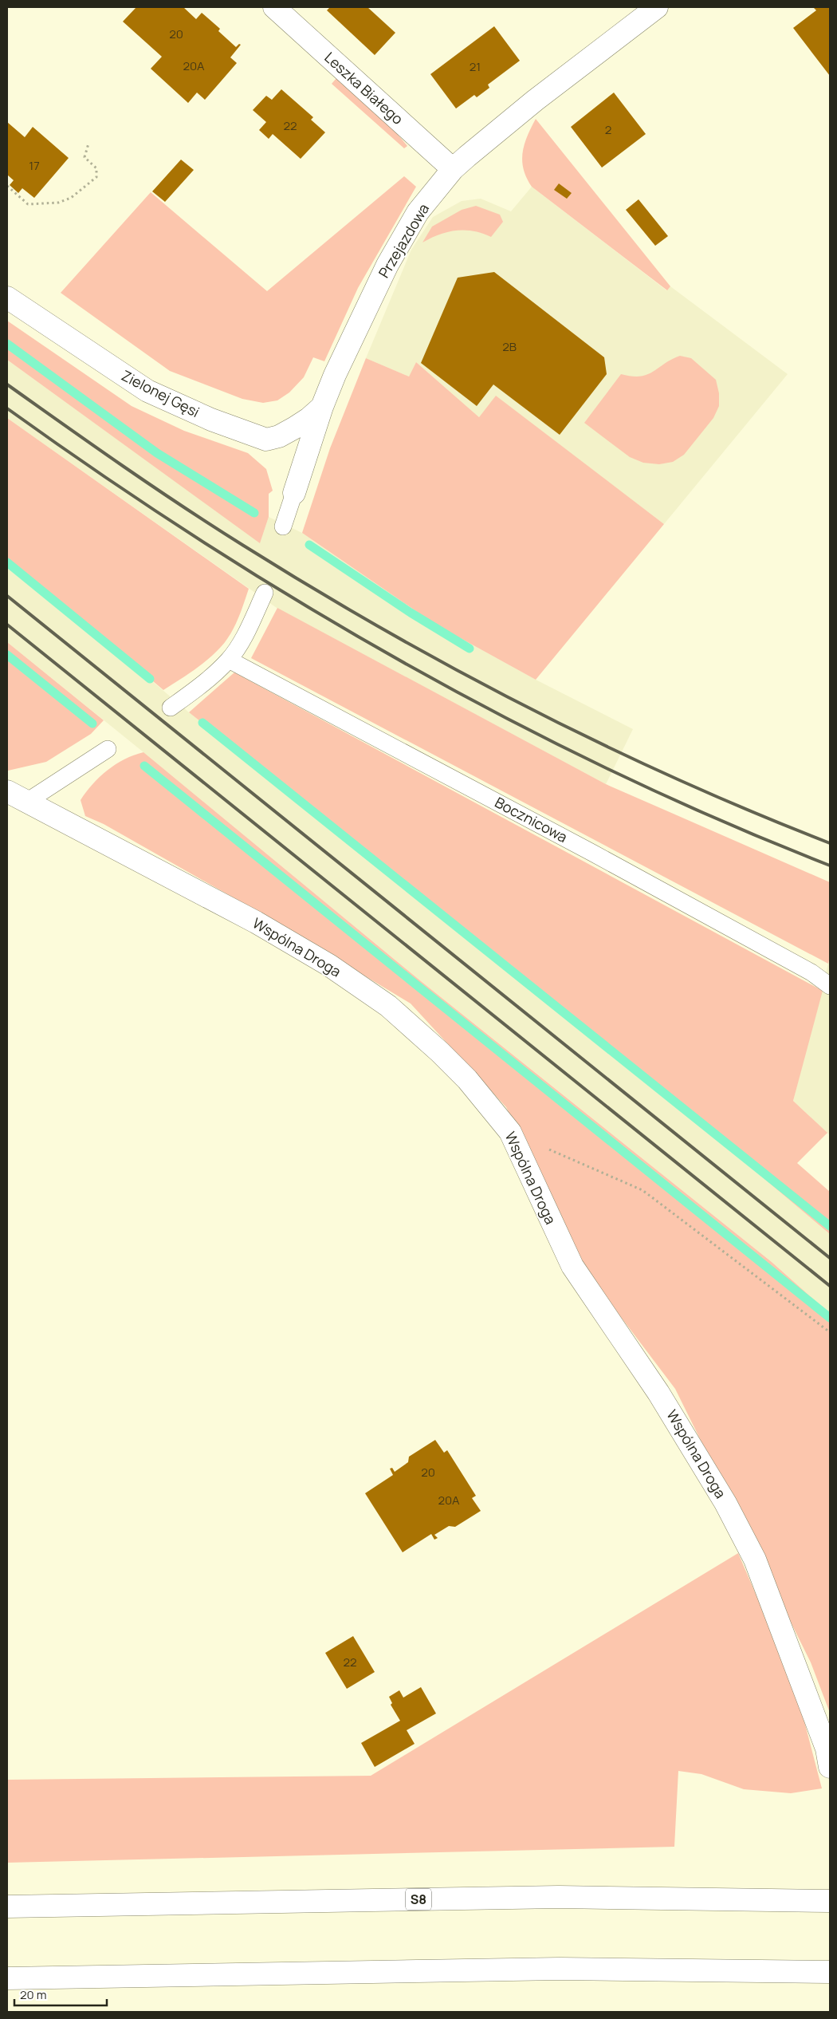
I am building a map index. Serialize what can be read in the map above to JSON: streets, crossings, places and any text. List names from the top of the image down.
{
  "streets": {
    "main road": [
      "Leszka Białego",
      "Przejazdowa",
      "Zielonej Gęsi",
      "Wspólna Droga",
      "S8"
    ],
    "lane": ["Bocznicowa"]
  },
  "crossings": [
    ["Leszka Białego", "Przejazdowa"],
    ["Przejazdowa", "Zielonej Gęsi"]
  ],
  "house_numbers": [
    "20",
    "20A",
    "21",
    "22",
    "2",
    "17",
    "2B",
    "20",
    "20A",
    "22"
  ],
  "scale_bar": "20 m"
}
